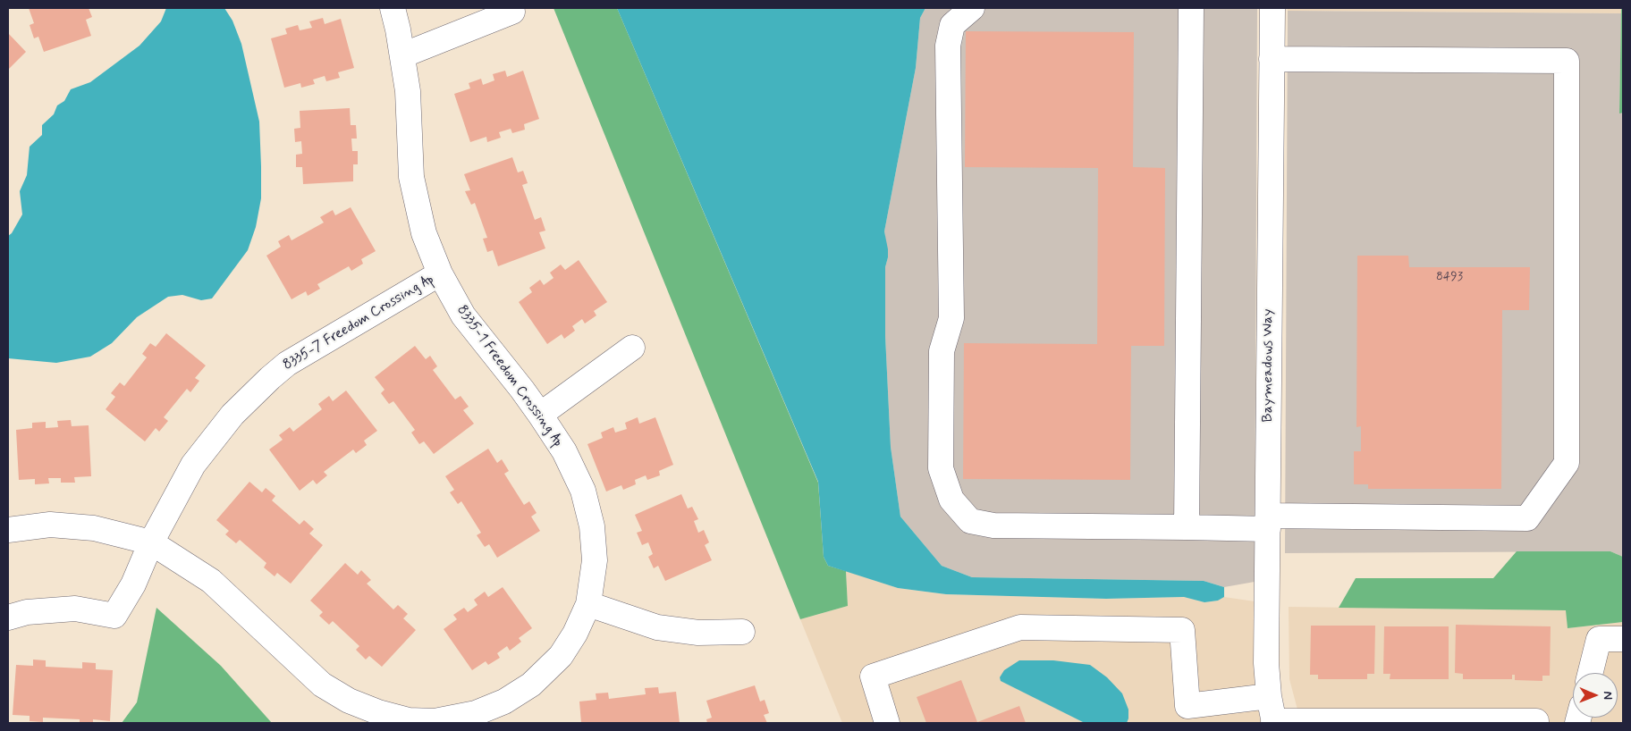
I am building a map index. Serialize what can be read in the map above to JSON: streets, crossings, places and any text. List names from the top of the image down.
{
  "streets": {
    "street": ["8335-7 Freedom Crossing Ap", "Baymeadows Way", "8335-1 Freedom Crossing Ap"]
  },
  "crossings": [
    ["8335-7 Freedom Crossing Ap", "8335-1 Freedom Crossing Ap"]
  ],
  "house_numbers": ["8493"],
  "north": "right"
}
